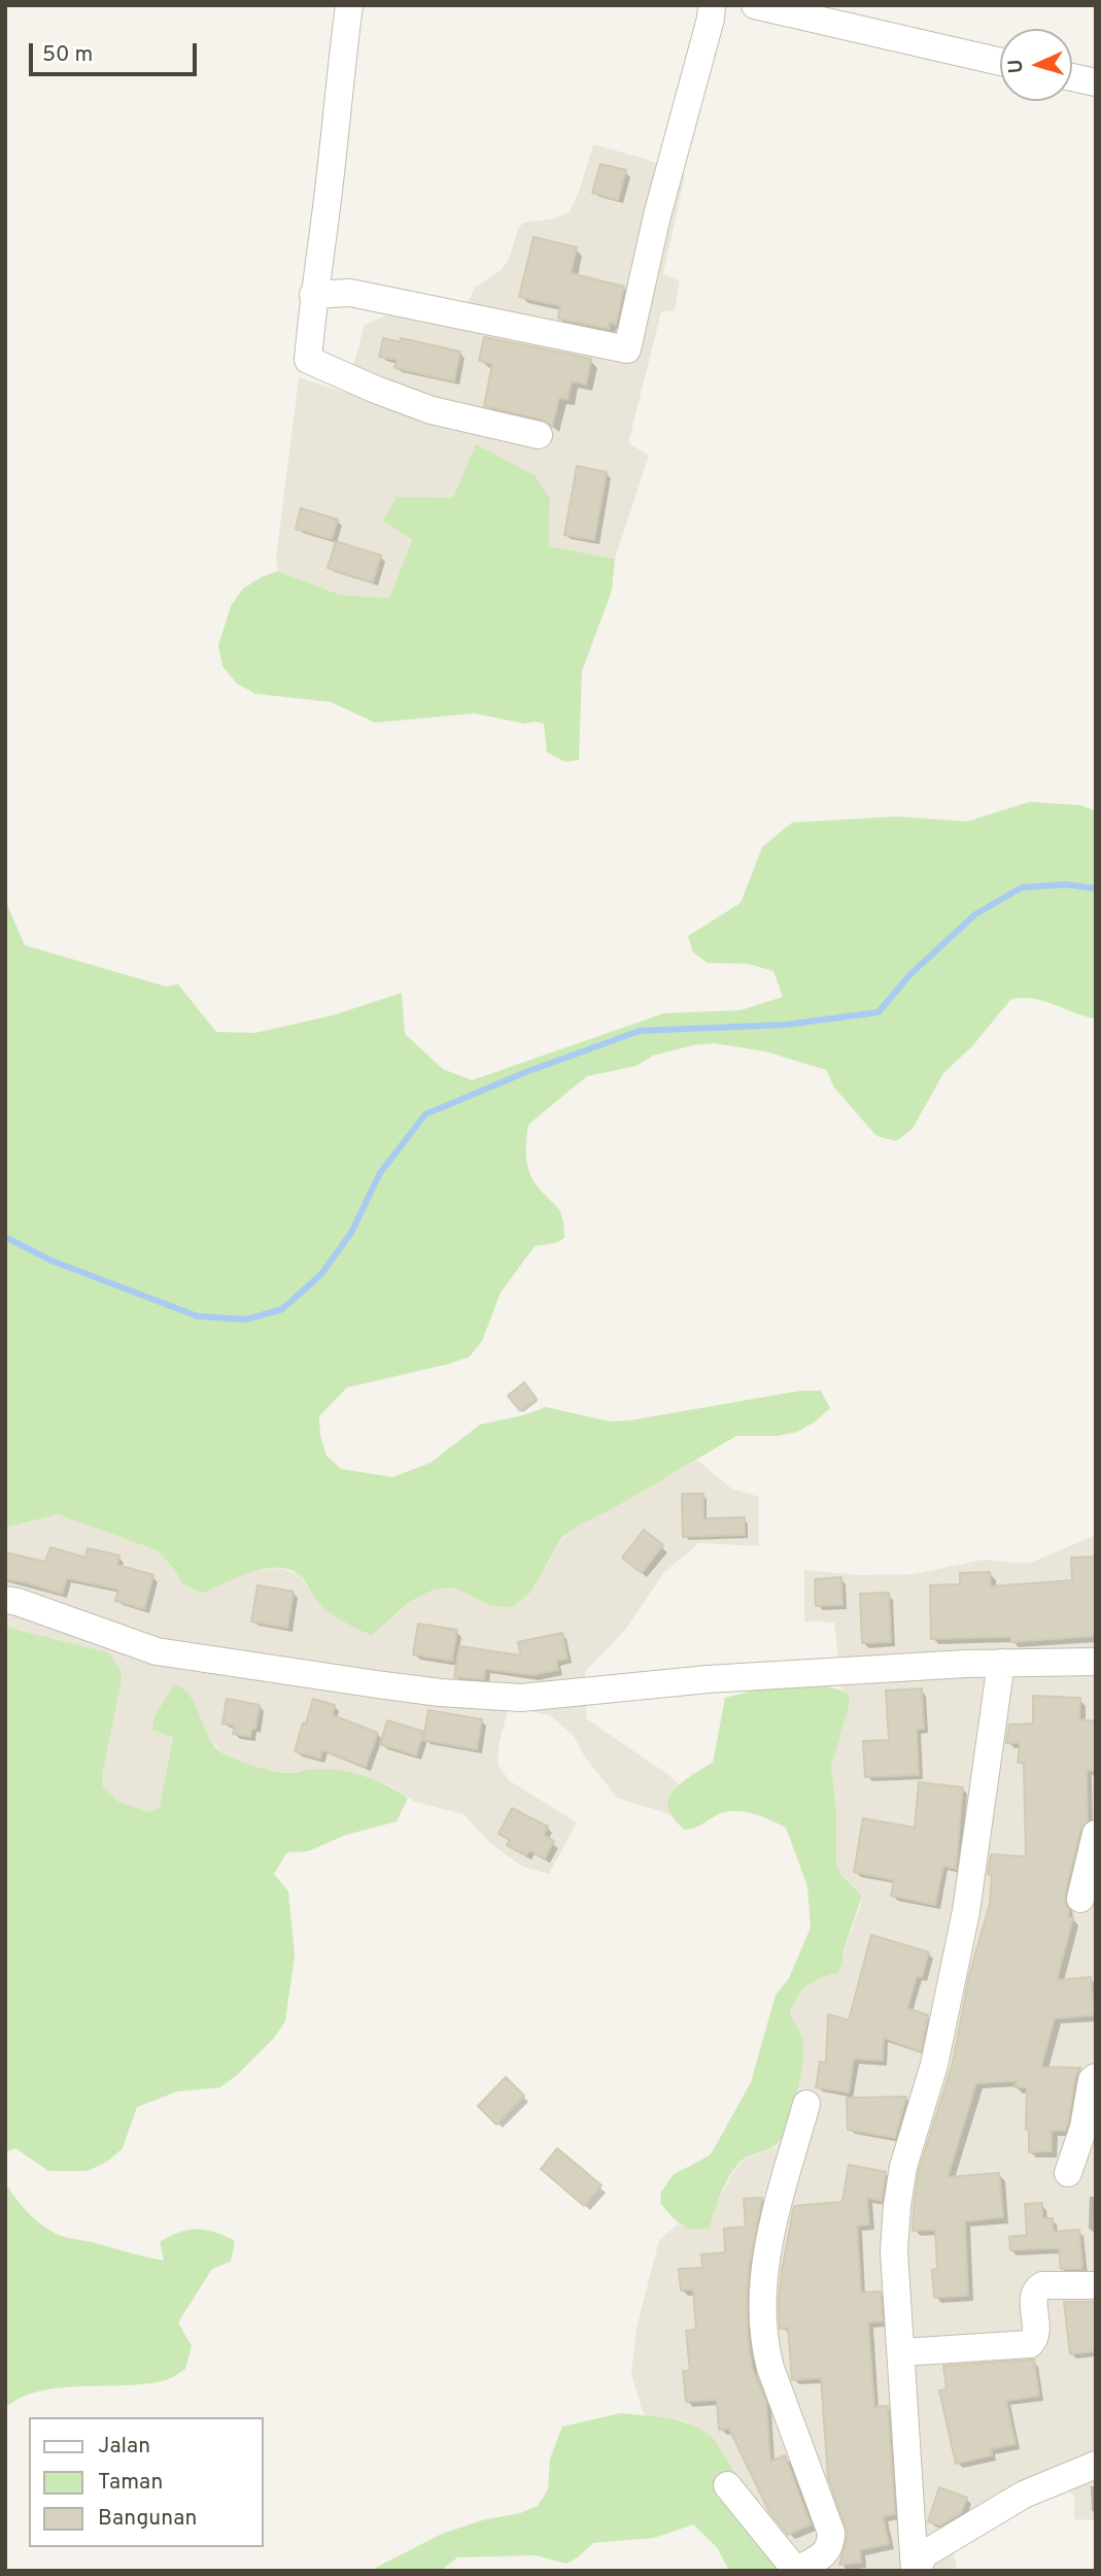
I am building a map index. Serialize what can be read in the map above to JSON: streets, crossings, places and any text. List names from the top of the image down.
{
  "legend": ["Jalan", "Taman", "Bangunan"],
  "scale_bar": "50 m",
  "north": "left"
}
